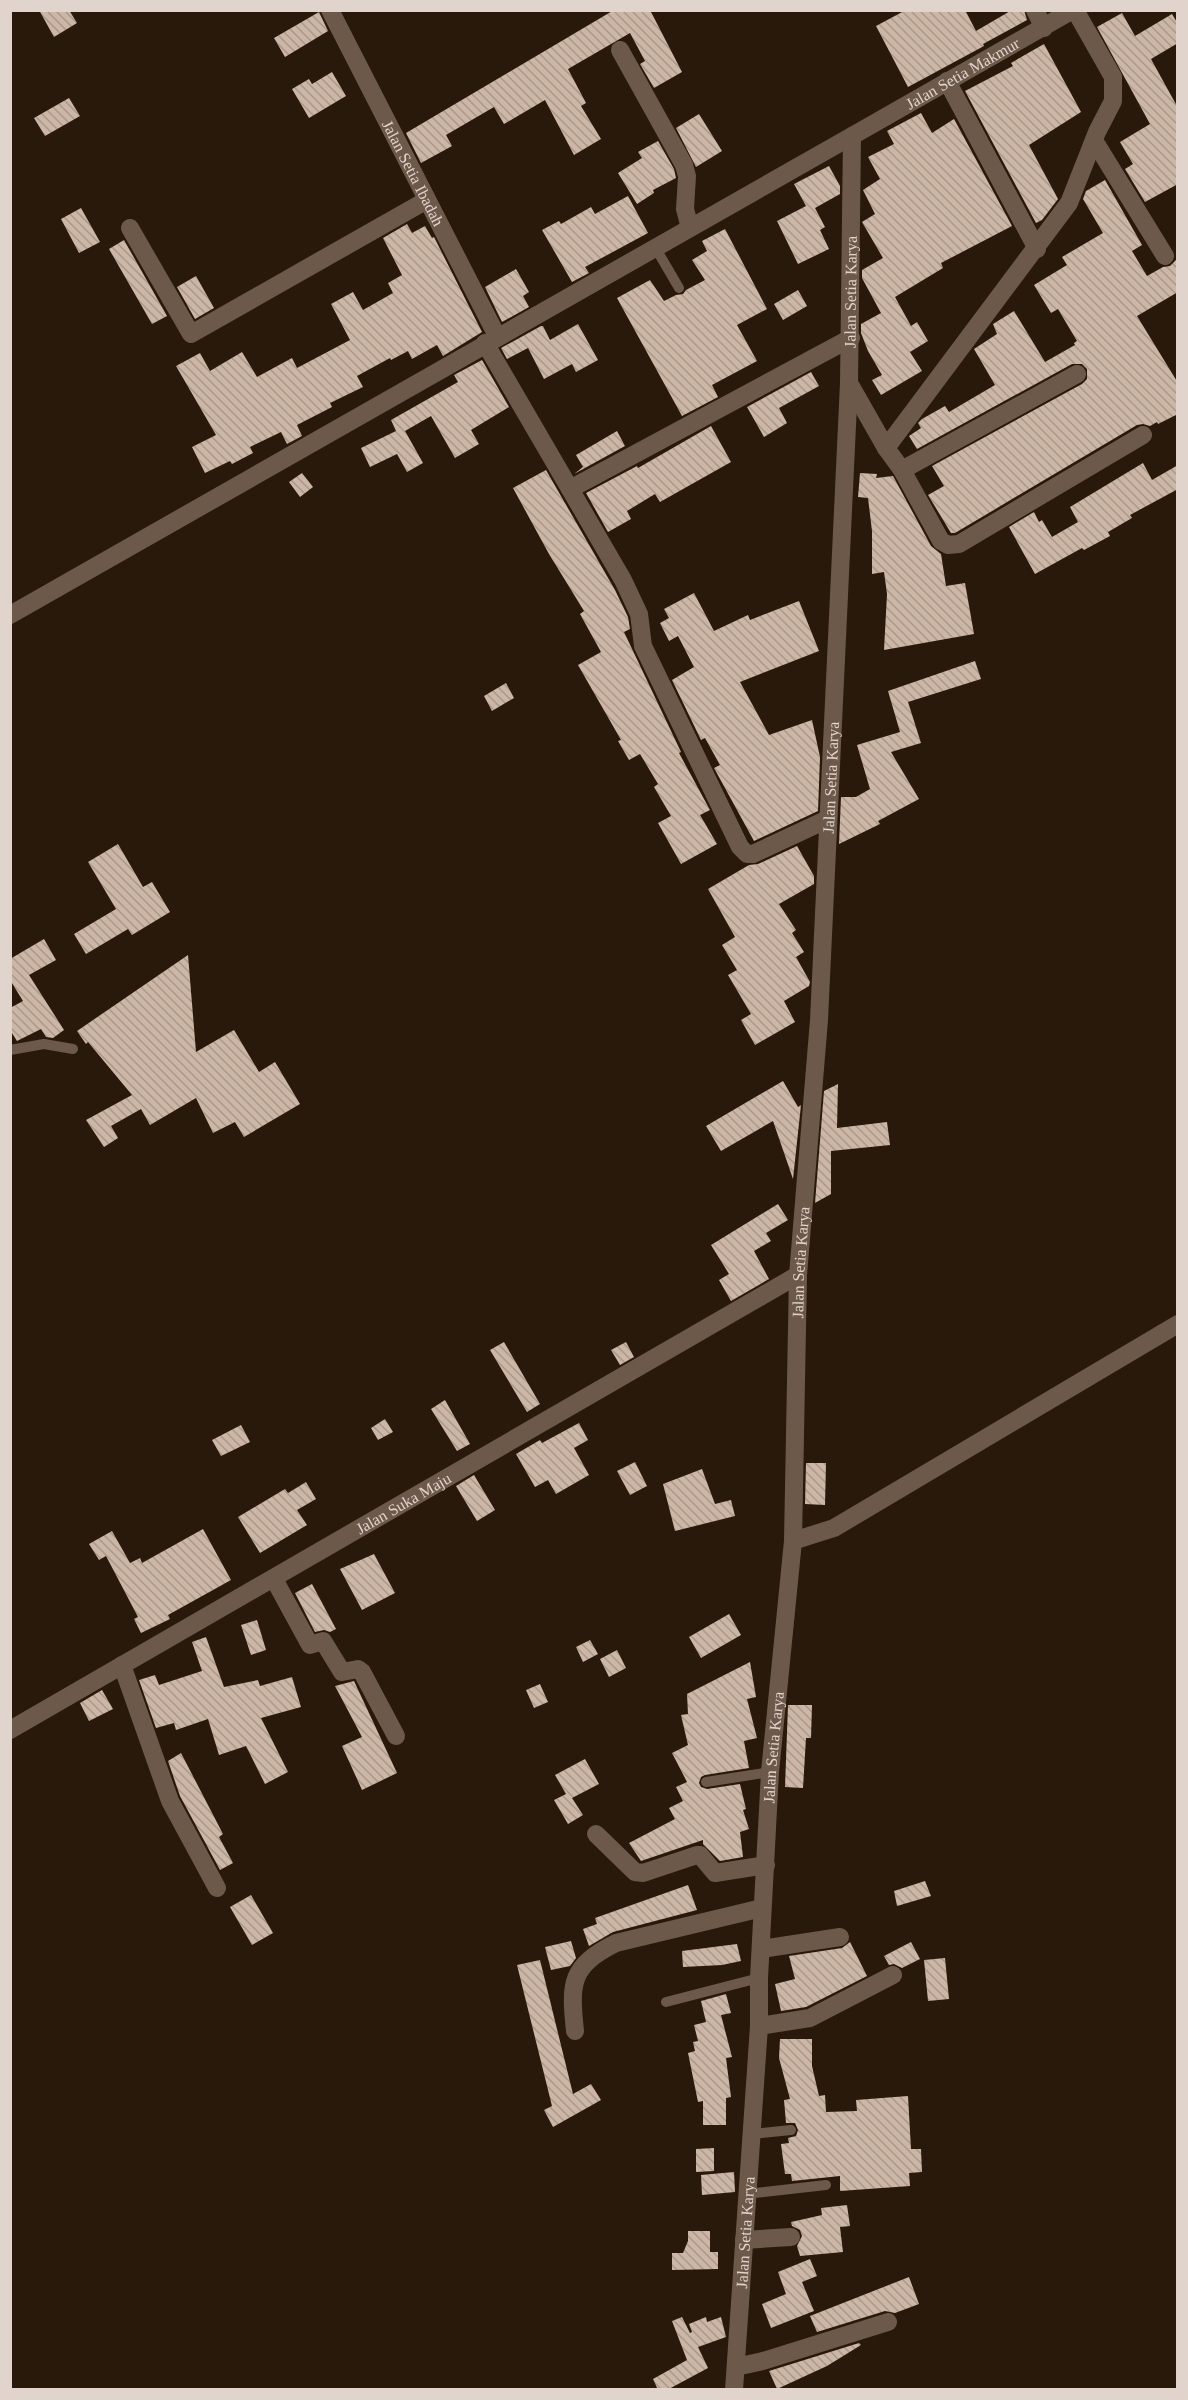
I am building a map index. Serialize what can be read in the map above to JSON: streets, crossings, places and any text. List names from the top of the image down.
{
  "streets": {
    "street": [
      "Jalan Setia Makmur",
      "Jalan Setia Ibadah",
      "Jalan Setia Karya",
      "Jalan Suka Maju"
    ]
  },
  "crossings": [
    ["Jalan Setia Makmur", "Jalan Setia Ibadah"],
    ["Jalan Setia Makmur", "Jalan Setia Karya"],
    ["Jalan Setia Ibadah", "Jalan Setia Karya"],
    ["Jalan Setia Karya", "Jalan Suka Maju"]
  ]
}
